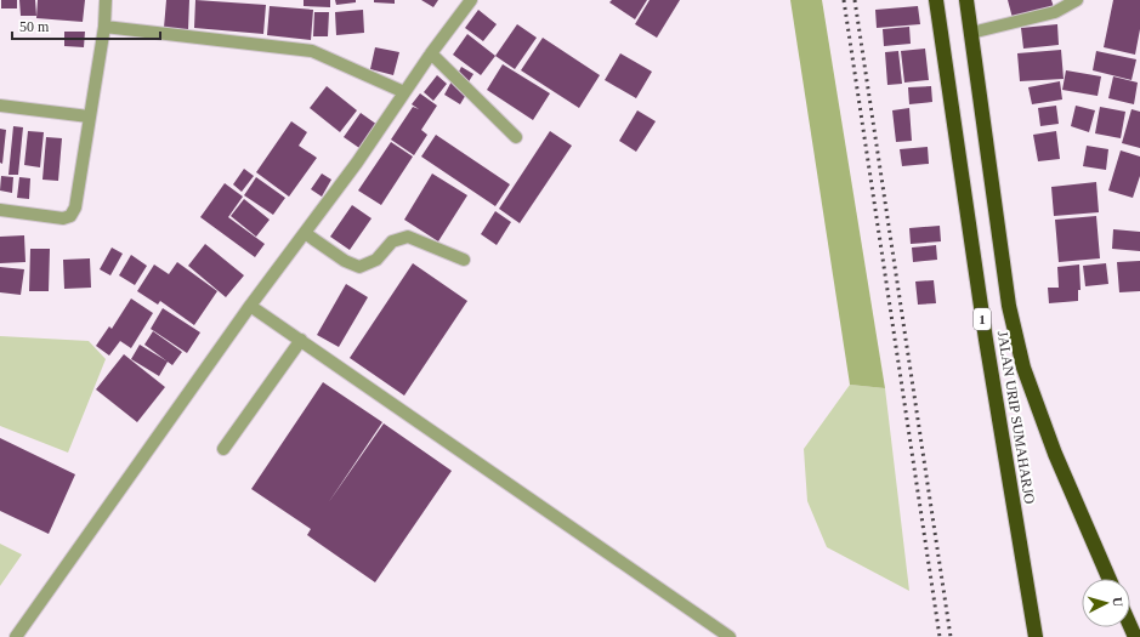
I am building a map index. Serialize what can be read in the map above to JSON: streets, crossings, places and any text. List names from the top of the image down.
{
  "streets": {
    "highway": ["1", "JALAN URIP SUMAHARJO"]
  },
  "scale_bar": "50 m",
  "north": "right"
}
